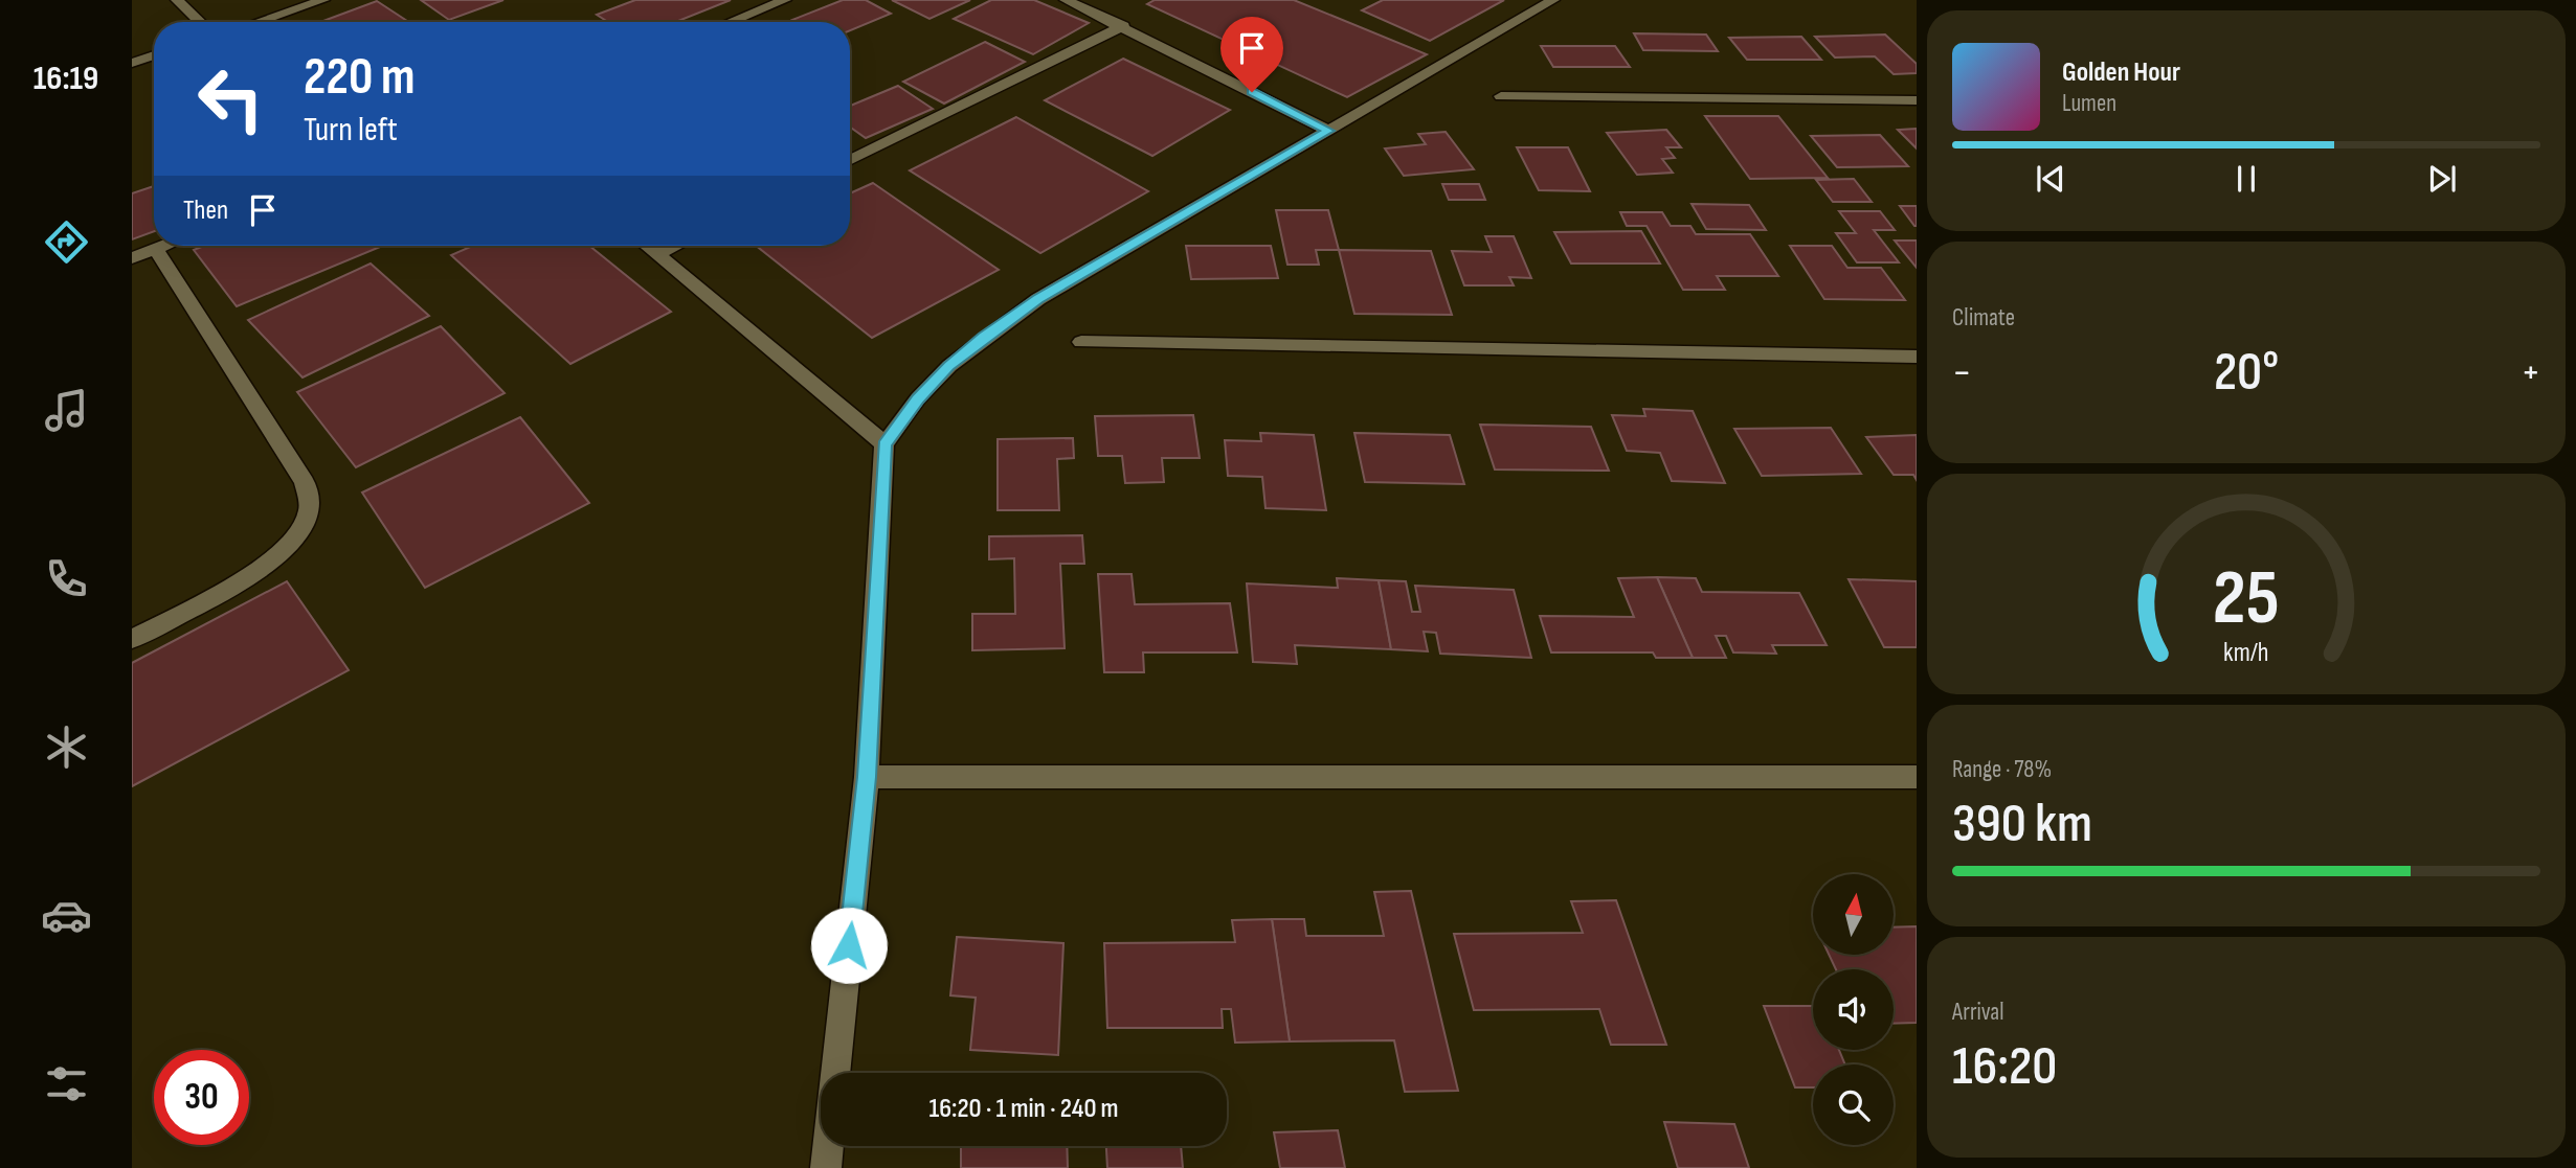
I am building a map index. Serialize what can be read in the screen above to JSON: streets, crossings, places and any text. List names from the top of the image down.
{
  "north": "top",
  "page": {
    "tabs": "16:19",
    "turn": ["220 m", "Turn left"],
    "song": ["Golden Hour", "Lumen"],
    "then": "Then",
    "tile": [
      "Climate",
      ["Range · 78%", "390 km"],
      ["Arrival", "16:20"]
    ],
    "heat": ["−", "20°", "+"],
    "limit": "30",
    "trip": "16:20 · 1 min · 240 m",
    "gauge": ["25", "km/h"]
  }
}
